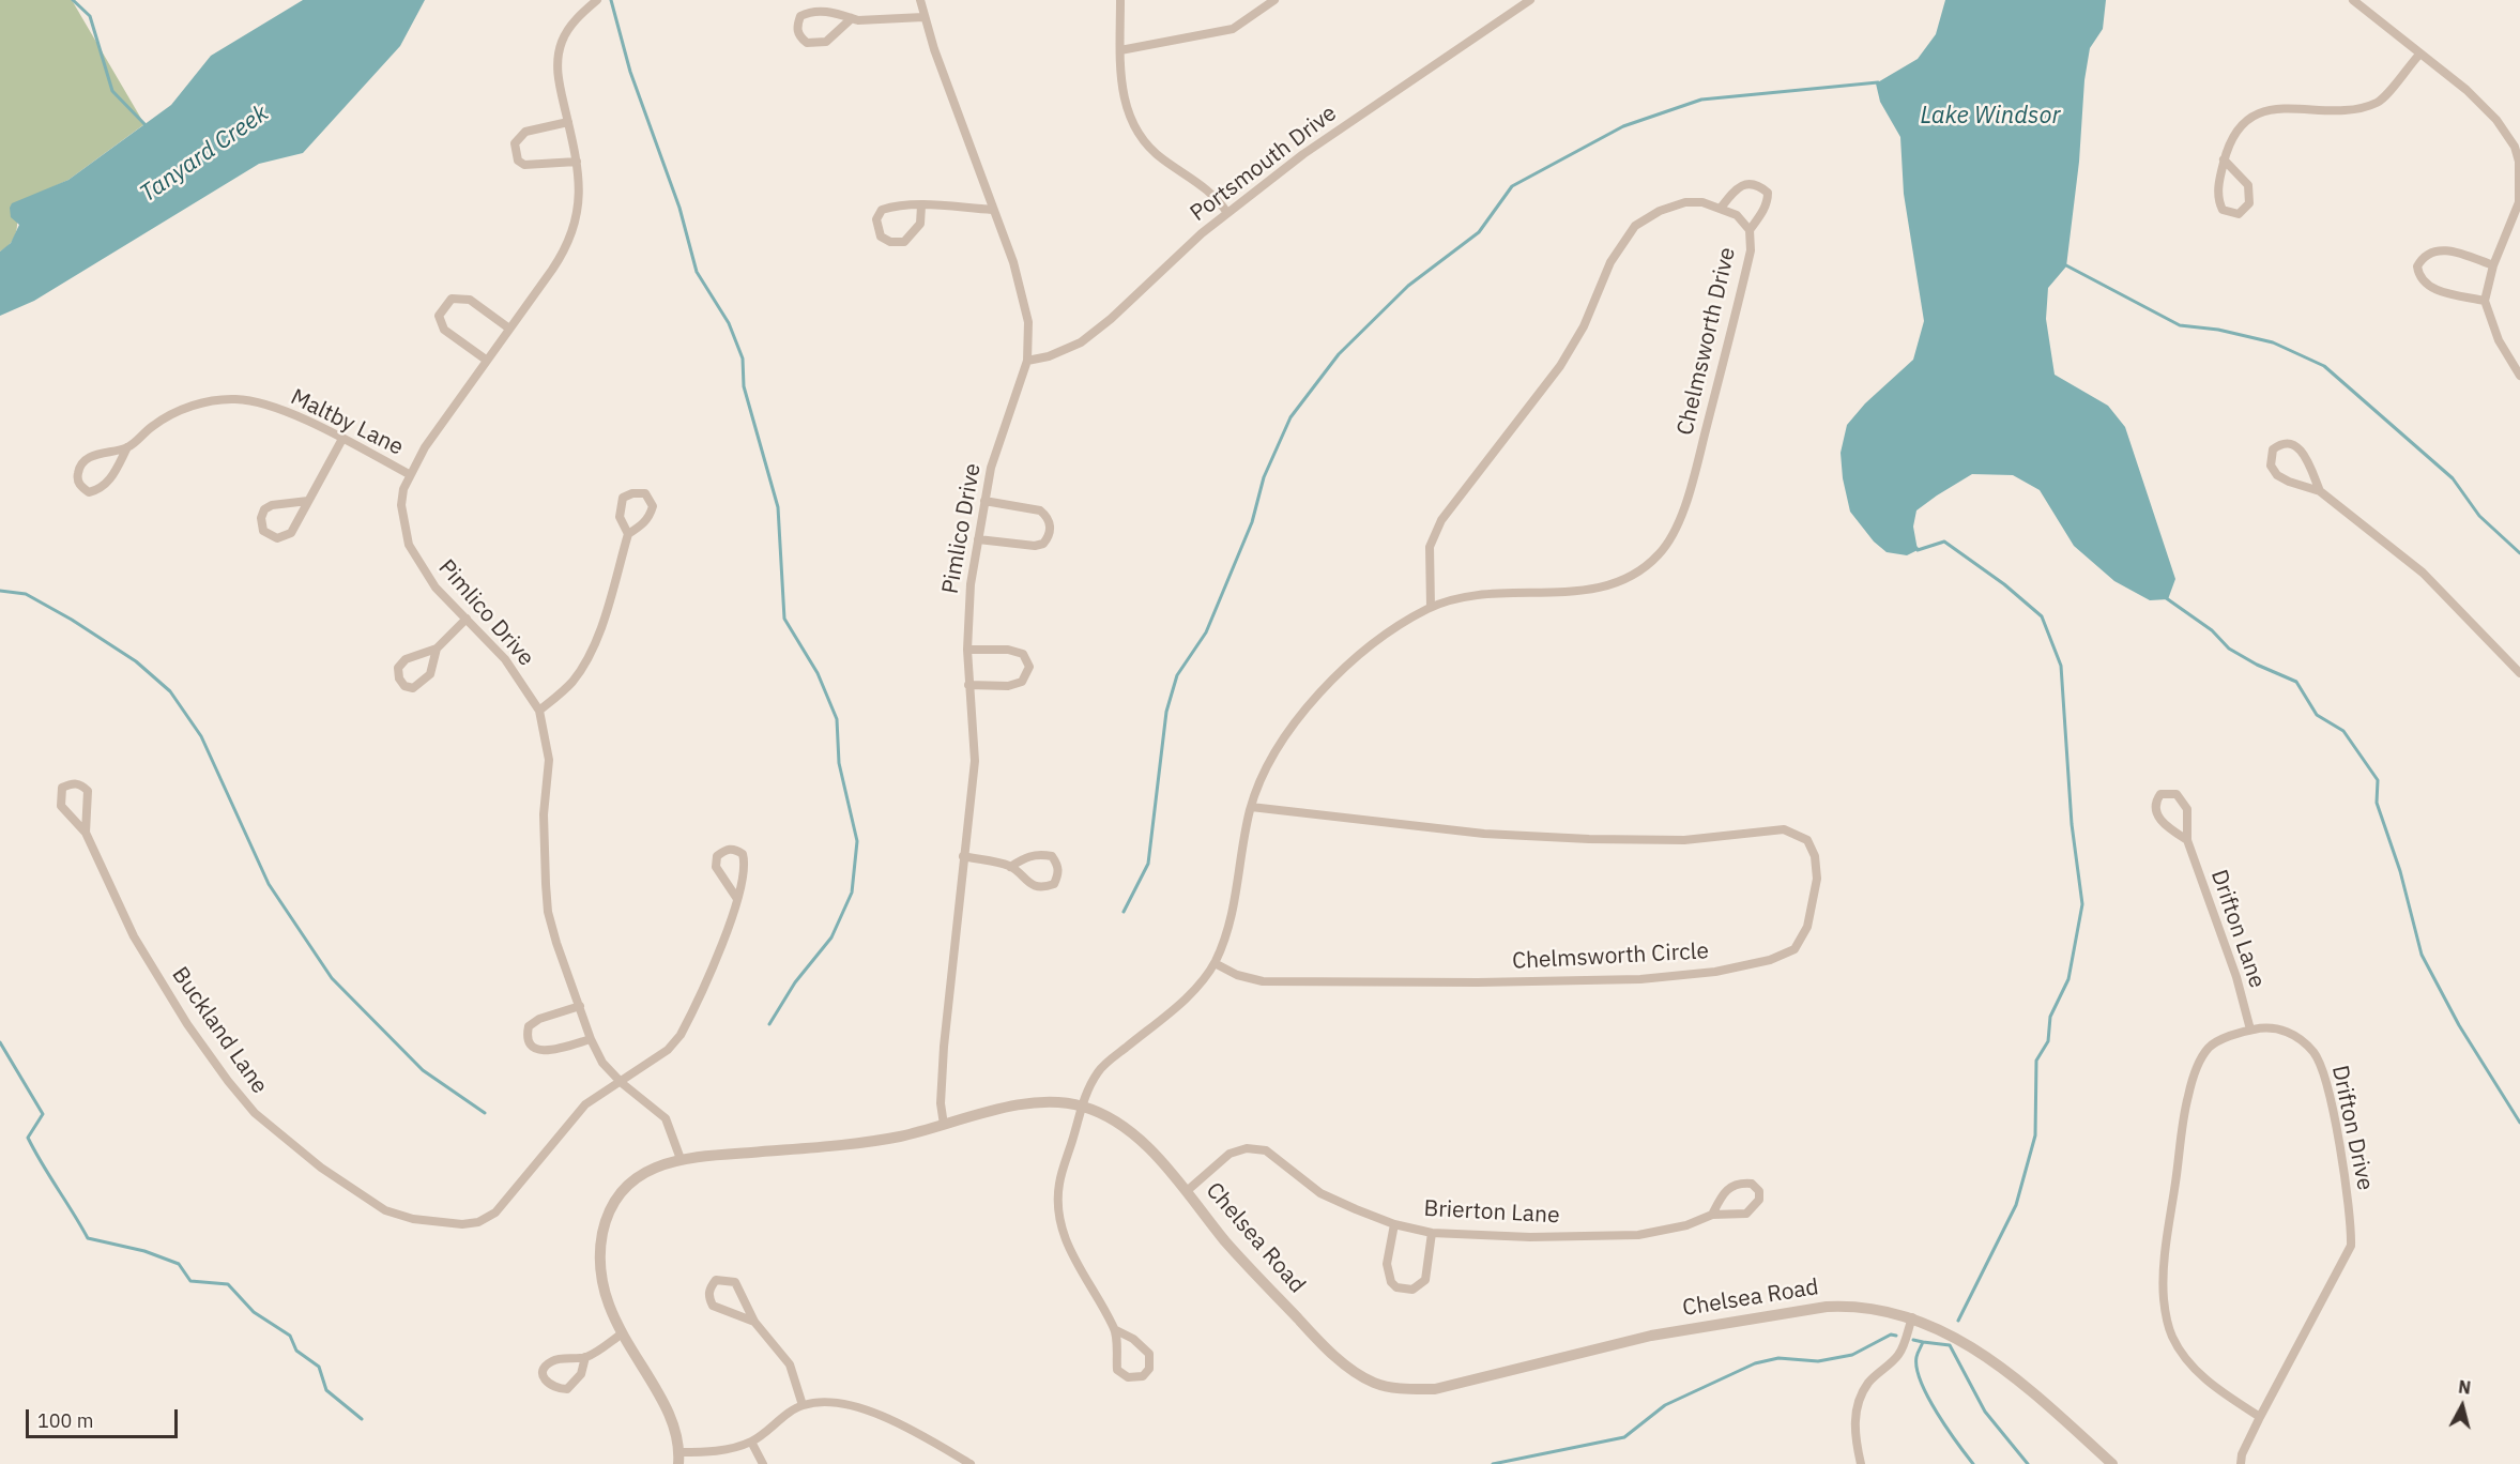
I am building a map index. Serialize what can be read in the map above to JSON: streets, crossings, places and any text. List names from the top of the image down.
{
  "streets": {
    "street": [
      "Portsmouth Drive",
      "Chelmsworth Drive",
      "Maltby Lane",
      "Pimlico Drive",
      "Drifton Lane",
      "Chelmsworth Circle",
      "Buckland Lane",
      "Drifton Drive",
      "Brierton Lane",
      "Chelsea Road"
    ]
  },
  "crossings": [
    ["Portsmouth Drive", "Pimlico Drive"],
    ["Chelmsworth Drive", "Chelmsworth Circle"],
    ["Chelmsworth Drive", "Chelsea Road"],
    ["Maltby Lane", "Pimlico Drive"],
    ["Pimlico Drive", "Buckland Lane"],
    ["Pimlico Drive", "Chelsea Road"],
    ["Drifton Lane", "Drifton Drive"],
    ["Brierton Lane", "Chelsea Road"]
  ],
  "water": ["Lake Windsor", "Tanyard Creek"],
  "scale_bar": "100 m",
  "north": "top"
}
